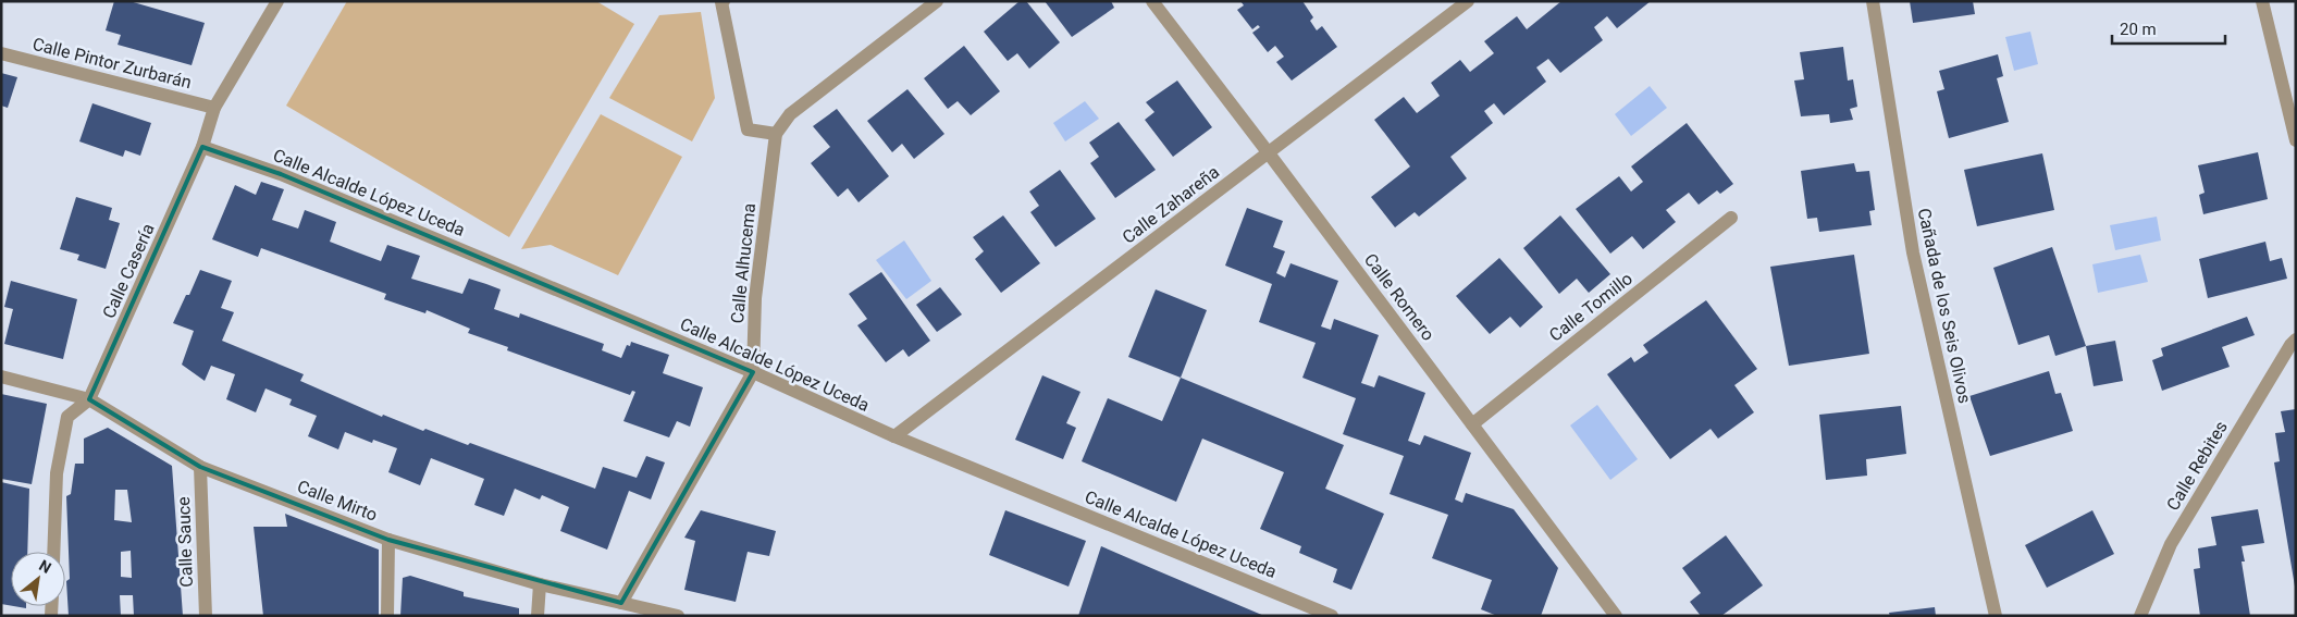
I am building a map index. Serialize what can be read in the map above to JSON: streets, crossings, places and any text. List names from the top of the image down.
{
  "streets": {
    "street": [
      "Calle Pintor Zurbarán",
      "Calle Alcalde López Uceda",
      "Calle Zahareña",
      "Calle Alhucema",
      "Calle Casería",
      "Calle Romero",
      "Cañada de los Seis Olivos",
      "Calle Tomillo",
      "Calle Rebites",
      "Calle Mirto",
      "Calle Sauce"
    ]
  },
  "crossings": [
    ["Calle Pintor Zurbarán", "Calle Casería"],
    ["Calle Alcalde López Uceda", "Calle Zahareña"],
    ["Calle Alcalde López Uceda", "Calle Alhucema"],
    ["Calle Alcalde López Uceda", "Calle Casería"],
    ["Calle Zahareña", "Calle Romero"],
    ["Calle Alhucema", "Calle Mirto"],
    ["Calle Casería", "Calle Mirto"],
    ["Calle Romero", "Calle Tomillo"],
    ["Calle Mirto", "Calle Sauce"]
  ],
  "scale_bar": "20 m",
  "north": "top right"
}
